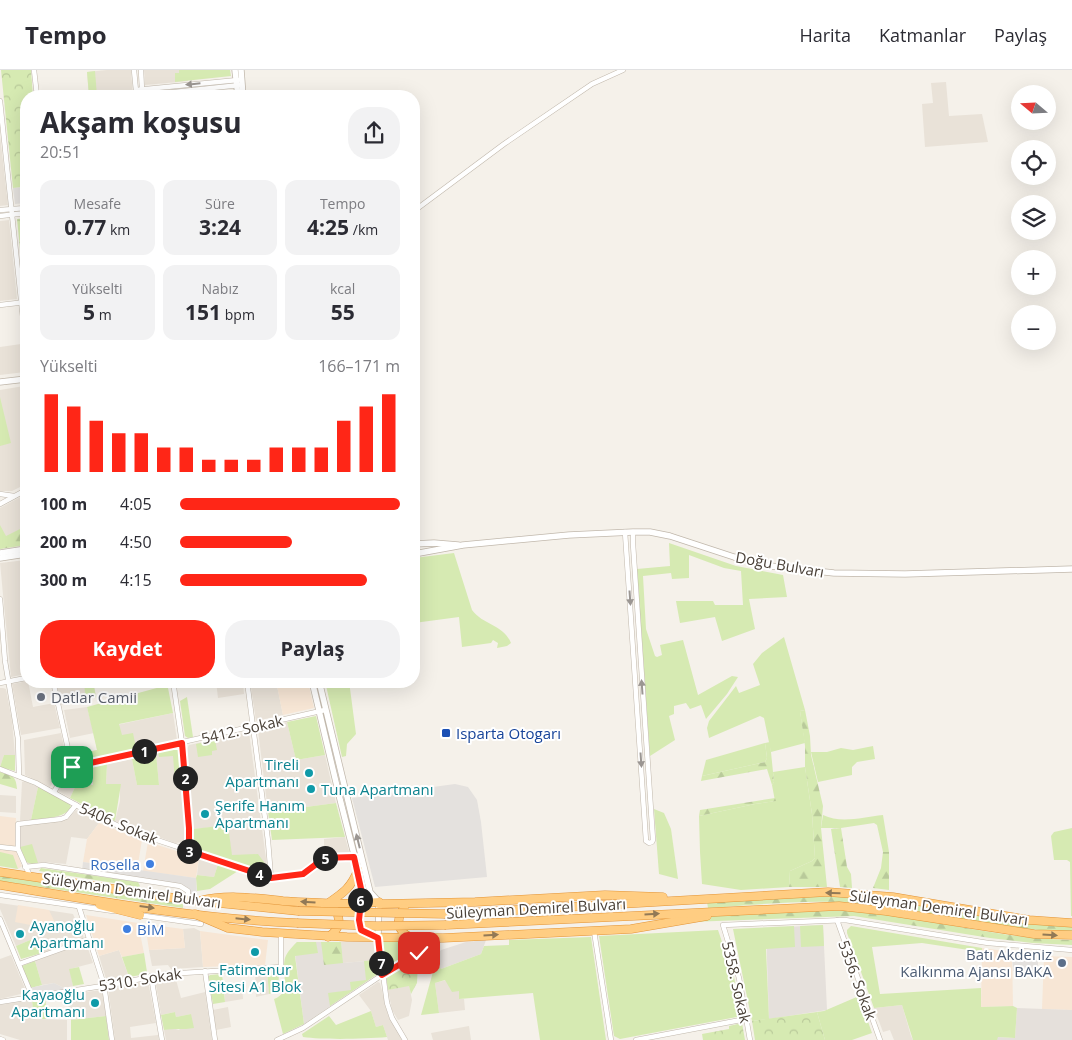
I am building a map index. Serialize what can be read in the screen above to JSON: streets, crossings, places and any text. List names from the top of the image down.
{
  "streets": {
    "highway": ["Süleyman Demirel Bulvarı"],
    "street": [
      "Doğu Bulvarı",
      "5412. Sokak",
      "5406. Sokak",
      "5310. Sokak",
      "5356. Sokak",
      "5358. Sokak"
    ]
  },
  "crossings": [
    ["5356. Sokak", "5358. Sokak"]
  ],
  "places": {
    "other": [
      "Datlar Camii",
      "Tireli Apartmanı",
      "Tuna Apartmanı",
      "Şerife Hanım Apartmanı",
      "Rosella",
      "BİM",
      "Ayanoğlu Apartmanı",
      "Fatimenur Sitesi A1 Blok",
      "Batı Akdeniz Kalkınma Ajansı BAKA",
      "Kayaoğlu Apartmanı"
    ],
    "transit": ["Isparta Otogarı"]
  },
  "north": "left",
  "page": {
    "header": "Tempo",
    "nav": ["Harita", "Katmanlar", "Paylaş"],
    "map_buttons": ["+", "−"],
    "heading": ["Akşam koşusu", "20:51"],
    "stats": [
      ["Mesafe", "0.77 km"],
      ["Süre", "3:24"],
      ["Tempo", "4:25 /km"],
      ["Yükselti", "5 m"],
      ["Nabız", "151 bpm"],
      ["kcal", "55"]
    ],
    "chart": ["Yükselti", "166–171 m"],
    "list": [
      {
        "name": "100 m",
        "note": "4:05"
      },
      {
        "name": "200 m",
        "note": "4:50"
      },
      {
        "name": "300 m",
        "note": "4:15"
      }
    ],
    "buttons": ["Kaydet", "Paylaş"],
    "pins": [
      "1",
      "2",
      "3",
      "5",
      "4",
      "6",
      "7"
    ]
  }
}
